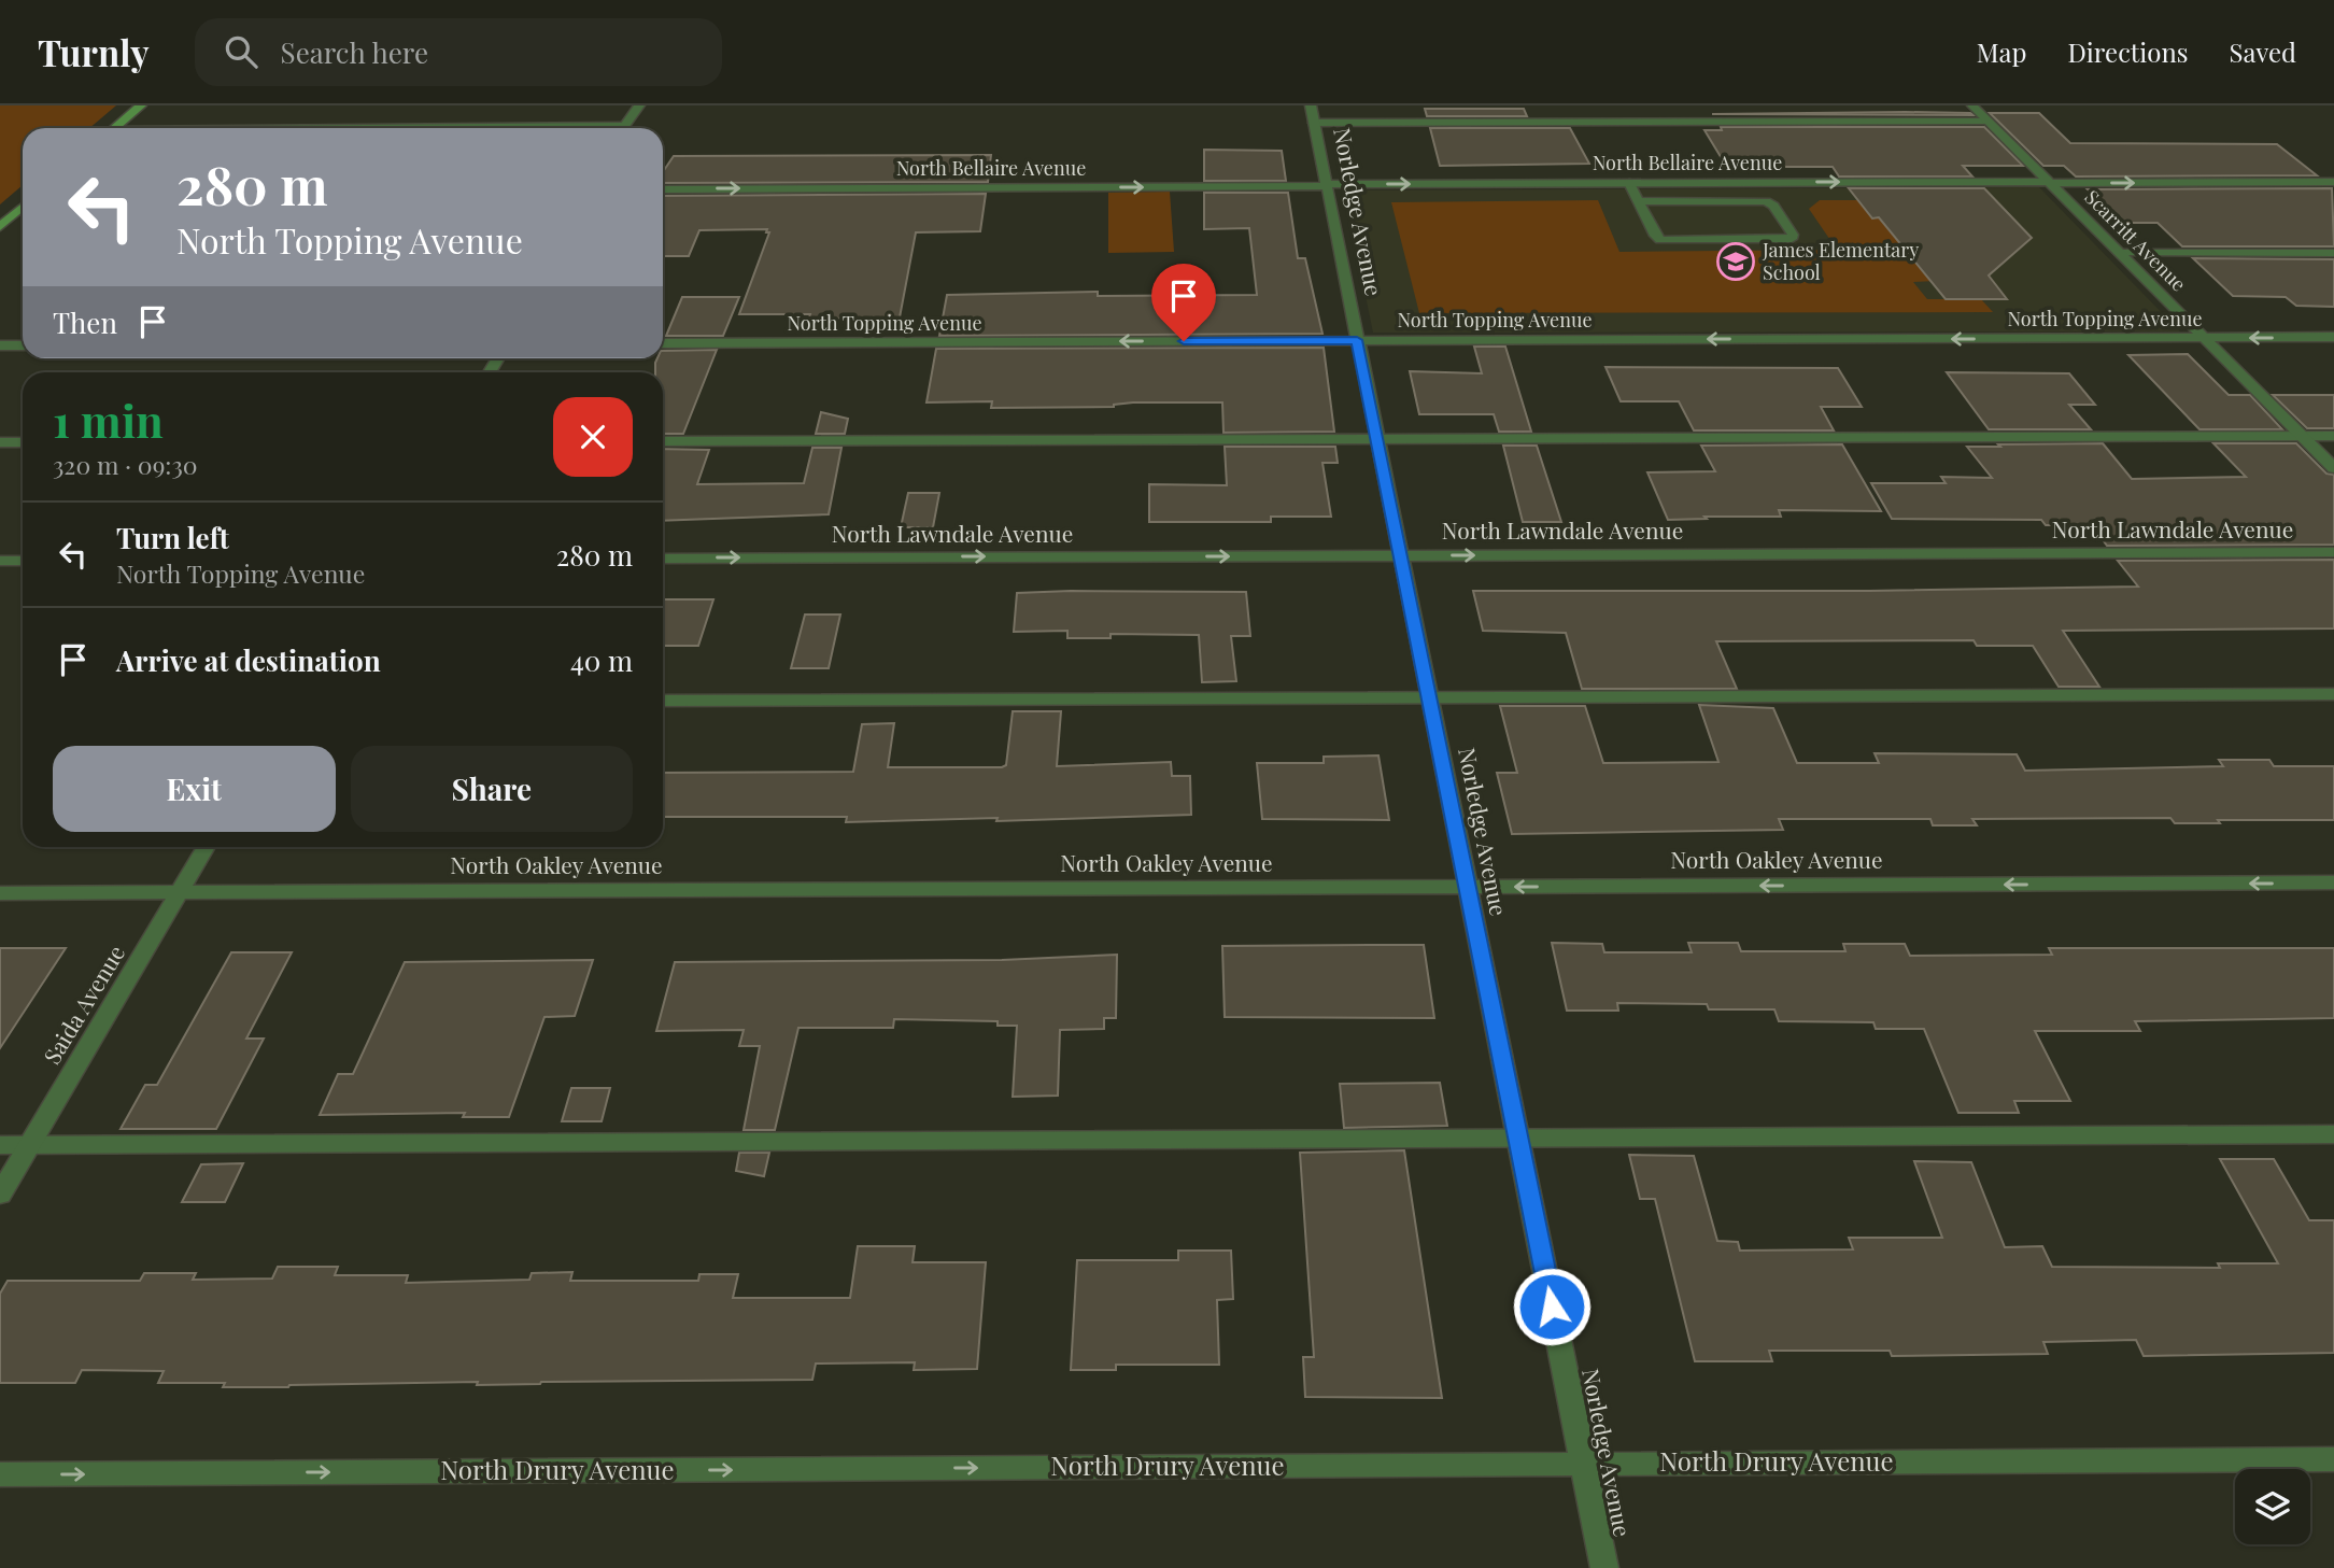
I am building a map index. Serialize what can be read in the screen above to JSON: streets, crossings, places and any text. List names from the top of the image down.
{
  "streets": {
    "street": [
      "North Bellaire Avenue",
      "Norledge Avenue",
      "Scarritt Avenue",
      "North Topping Avenue",
      "North Lawndale Avenue",
      "North Oakley Avenue",
      "Saida Avenue",
      "North Drury Avenue"
    ]
  },
  "crossings": [
    ["North Bellaire Avenue", "Norledge Avenue"],
    ["North Bellaire Avenue", "Scarritt Avenue"],
    ["Norledge Avenue", "North Topping Avenue"],
    ["Norledge Avenue", "North Lawndale Avenue"],
    ["Norledge Avenue", "North Oakley Avenue"],
    ["Norledge Avenue", "North Drury Avenue"],
    ["Scarritt Avenue", "North Topping Avenue"],
    ["North Oakley Avenue", "Saida Avenue"]
  ],
  "one_way": ["North Oakley Avenue", "North Drury Avenue"],
  "places": {
    "school or university": ["James Elementary School"]
  },
  "page": {
    "header": "Turnly",
    "search": "Search here",
    "nav": ["Map", "Directions", "Saved"],
    "turn": ["280 m", "North Topping Avenue"],
    "then": "Then",
    "heading": ["1 min", "320 m · 09:30"],
    "list": [
      {
        "name": "Turn left",
        "note": "North Topping Avenue",
        "value": "280 m"
      },
      {
        "name": "Arrive at destination",
        "value": "40 m"
      }
    ],
    "buttons": ["Exit", "Share"]
  }
}
